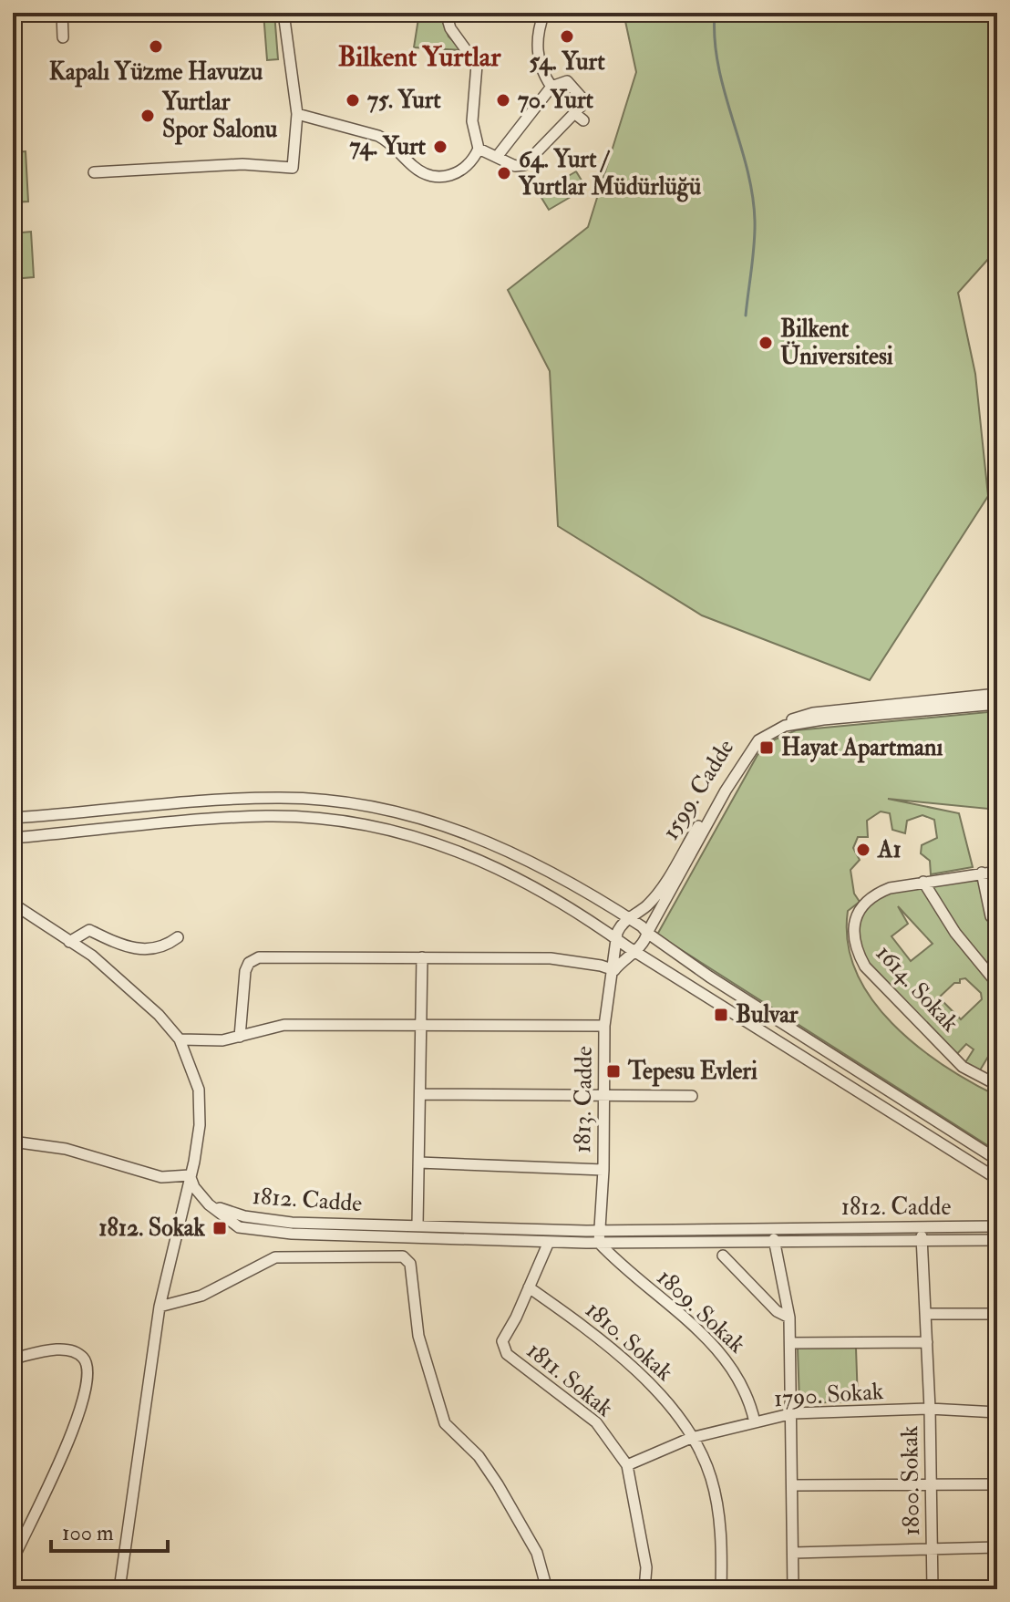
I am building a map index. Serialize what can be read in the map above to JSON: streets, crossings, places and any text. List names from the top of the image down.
{
  "streets": {
    "street": [
      "1599. Cadde",
      "1614. Sokak",
      "1813. Cadde",
      "1812. Cadde",
      "1809. Sokak",
      "1810. Sokak",
      "1811. Sokak",
      "1790. Sokak",
      "1800. Sokak"
    ]
  },
  "crossings": [
    ["1599. Cadde", "1813. Cadde"],
    ["1813. Cadde", "1812. Cadde"],
    ["1813. Cadde", "1809. Sokak"],
    ["1812. Cadde", "1809. Sokak"],
    ["1812. Cadde", "1811. Sokak"],
    ["1812. Cadde", "1800. Sokak"],
    ["1809. Sokak", "1790. Sokak"],
    ["1810. Sokak", "1811. Sokak"],
    ["1810. Sokak", "1790. Sokak"],
    ["1811. Sokak", "1790. Sokak"],
    ["1790. Sokak", "1800. Sokak"]
  ],
  "districts": ["Bilkent Yurtlar"],
  "places": {
    "other": [
      "54. Yurt",
      "Kapalı Yüzme Havuzu",
      "75. Yurt",
      "70. Yurt",
      "Yurtlar Spor Salonu",
      "74. Yurt",
      "64. Yurt / Yurtlar Müdürlüğü",
      "Bilkent Üniversitesi",
      "A1"
    ],
    "transit": [
      "Hayat Apartmanı",
      "Bulvar",
      "Tepesu Evleri",
      "1812. Sokak"
    ]
  },
  "scale_bar": "100 m"
}
